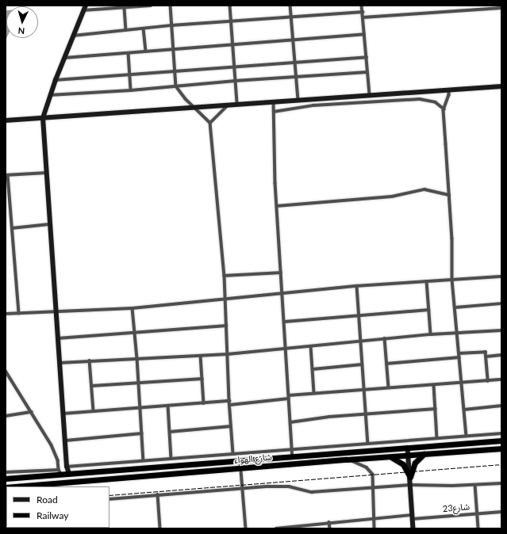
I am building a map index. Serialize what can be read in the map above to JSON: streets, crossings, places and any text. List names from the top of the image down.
{
  "streets": {
    "highway": ["شارع الهواء"],
    "street": ["شارع23"]
  },
  "legend": ["Road", "Railway"],
  "north": "bottom"
}
